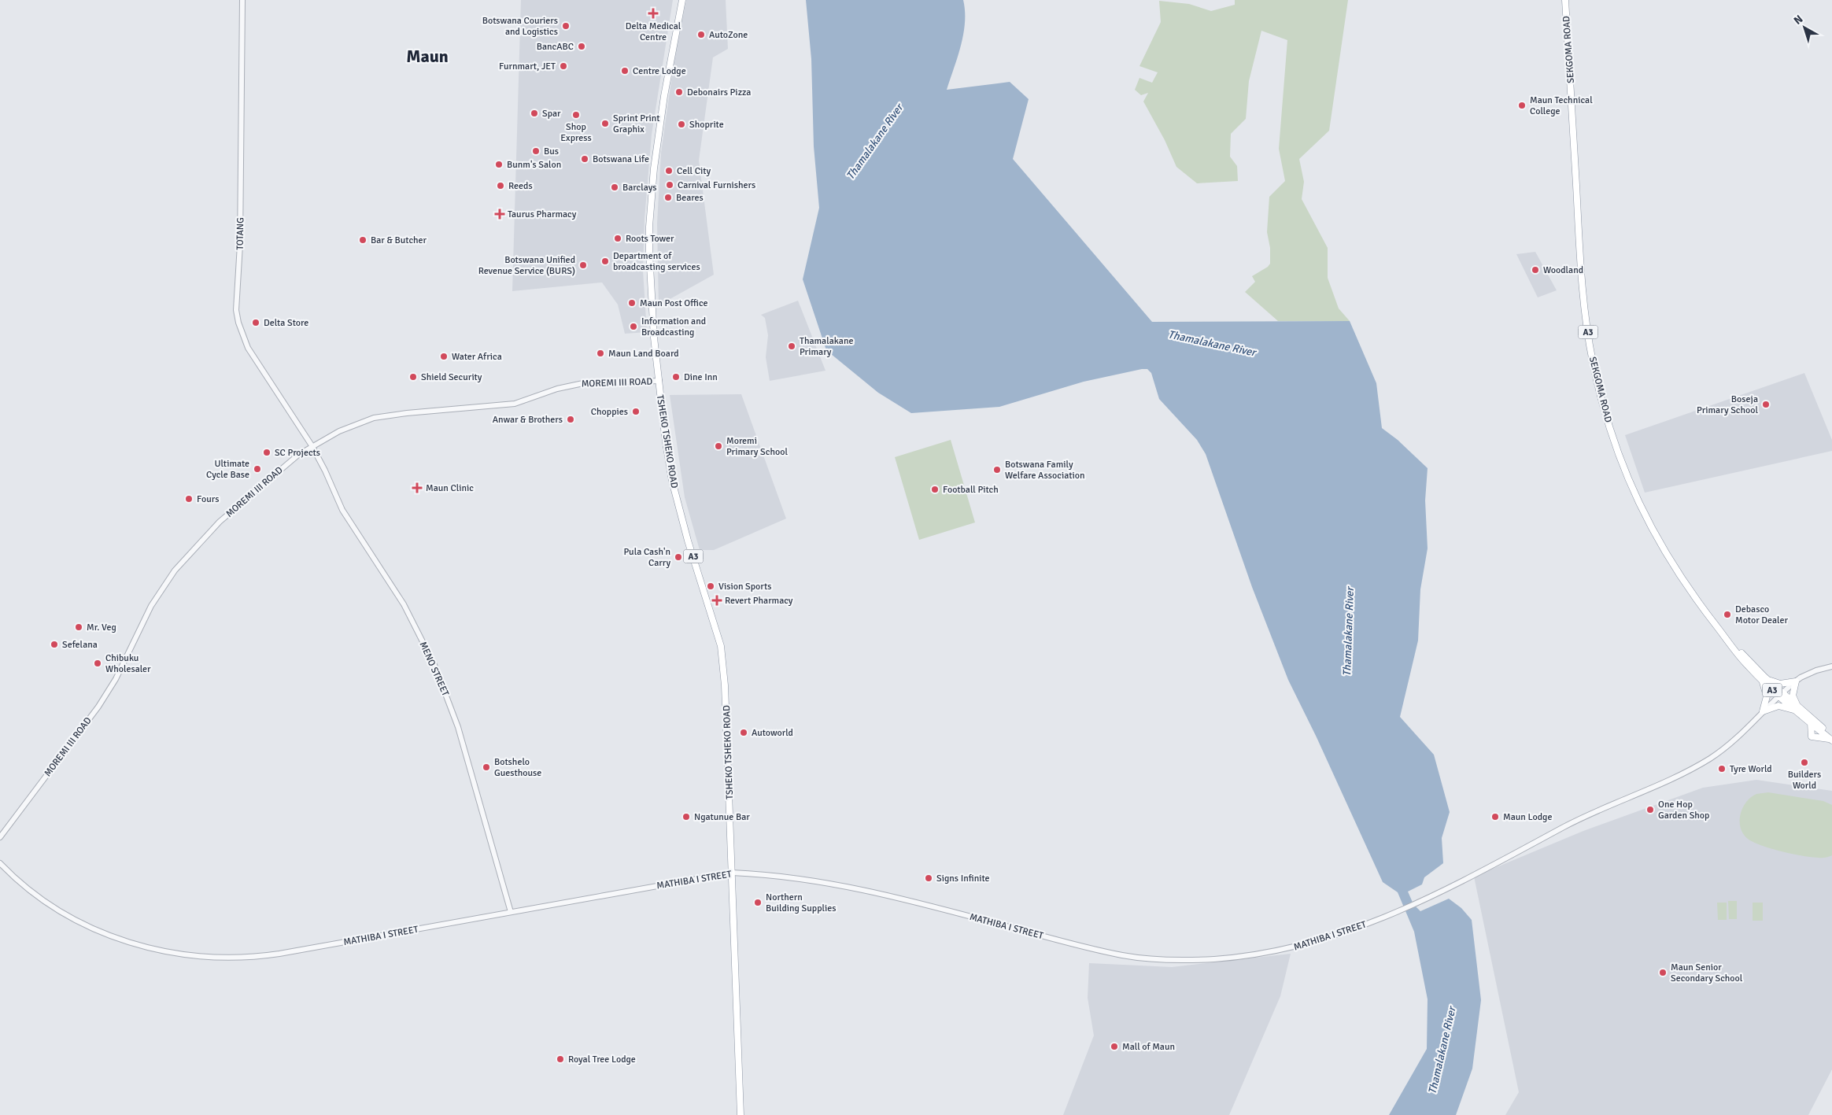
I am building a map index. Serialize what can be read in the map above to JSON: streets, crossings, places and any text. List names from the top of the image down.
{
  "streets": {
    "highway": ["SEKGOMA ROAD", "A3", "TSHEKO TSHEKO ROAD"],
    "street": [
      "TOTANG",
      "MOREMI III ROAD",
      "MENO STREET",
      "MATHIBA I STREET"
    ]
  },
  "crossings": [
    ["SEKGOMA ROAD", "MATHIBA I STREET"],
    ["TOTANG", "MOREMI III ROAD"],
    ["TOTANG", "MENO STREET"],
    ["MOREMI III ROAD", "TSHEKO TSHEKO ROAD"],
    ["MOREMI III ROAD", "MENO STREET"],
    ["TSHEKO TSHEKO ROAD", "MATHIBA I STREET"],
    ["MENO STREET", "MATHIBA I STREET"]
  ],
  "districts": ["Maun"],
  "water": ["Thamalakane River"],
  "places": {
    "health": [
      "Delta Medical Centre",
      "Taurus Pharmacy",
      "Maun Clinic",
      "Revert Pharmacy"
    ],
    "other": [
      "Botswana Couriers and Logistics",
      "AutoZone",
      "BancABC",
      "Furnmart, JET",
      "Centre Lodge",
      "Debonairs Pizza",
      "Maun Technical College",
      "Spar",
      "Shop Express",
      "Sprint Print Graphix",
      "Shoprite",
      "Bus",
      "Botswana Life",
      "Bunm's Salon",
      "Cell City",
      "Carnival Furnishers",
      "Reeds",
      "Barclays",
      "Beares",
      "Roots Tower",
      "Bar & Butcher",
      "Department of broadcasting services",
      "Botswana Unified Revenue Service (BURS)",
      "Woodland",
      "Maun Post Office",
      "Delta Store",
      "Information and Broadcasting",
      "Thamalakane Primary",
      "Maun Land Board",
      "Water Africa",
      "Shield Security",
      "Dine Inn",
      "Boseja Primary School",
      "Choppies",
      "Anwar & Brothers",
      "Moremi Primary School",
      "SC Projects",
      "Ultimate Cycle Base",
      "Botswana Family Welfare Association",
      "Football Pitch",
      "Fours",
      "Pula Cash'n Carry",
      "Vision Sports",
      "Debasco Motor Dealer",
      "Mr. Veg",
      "Sefelana",
      "Chibuku Wholesaler",
      "Autoworld",
      "Builders World",
      "Botshelo Guesthouse",
      "Tyre World",
      "One Hop Garden Shop",
      "Ngatunue Bar",
      "Maun Lodge",
      "Signs Infinite",
      "Northern Building Supplies",
      "Maun Senior Secondary School",
      "Mall of Maun",
      "Royal Tree Lodge"
    ]
  },
  "north": "top left"
}
